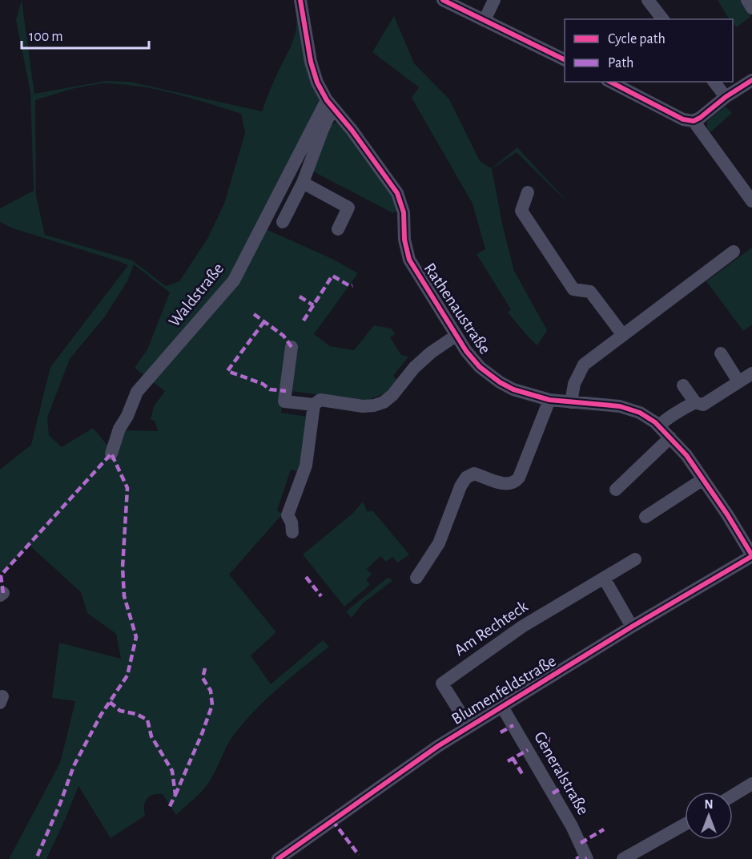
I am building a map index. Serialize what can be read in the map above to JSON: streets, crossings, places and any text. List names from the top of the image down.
{
  "streets": {
    "street": [
      "Waldstraße",
      "Rathenaustraße",
      "Am Rechteck",
      "Blumenfeldstraße",
      "Generalstraße"
    ]
  },
  "crossings": [
    ["Waldstraße", "Rathenaustraße"],
    ["Rathenaustraße", "Blumenfeldstraße"],
    ["Am Rechteck", "Blumenfeldstraße"],
    ["Blumenfeldstraße", "Generalstraße"]
  ],
  "legend": ["Cycle path", "Path"],
  "scale_bar": "100 m",
  "north": "top"
}
